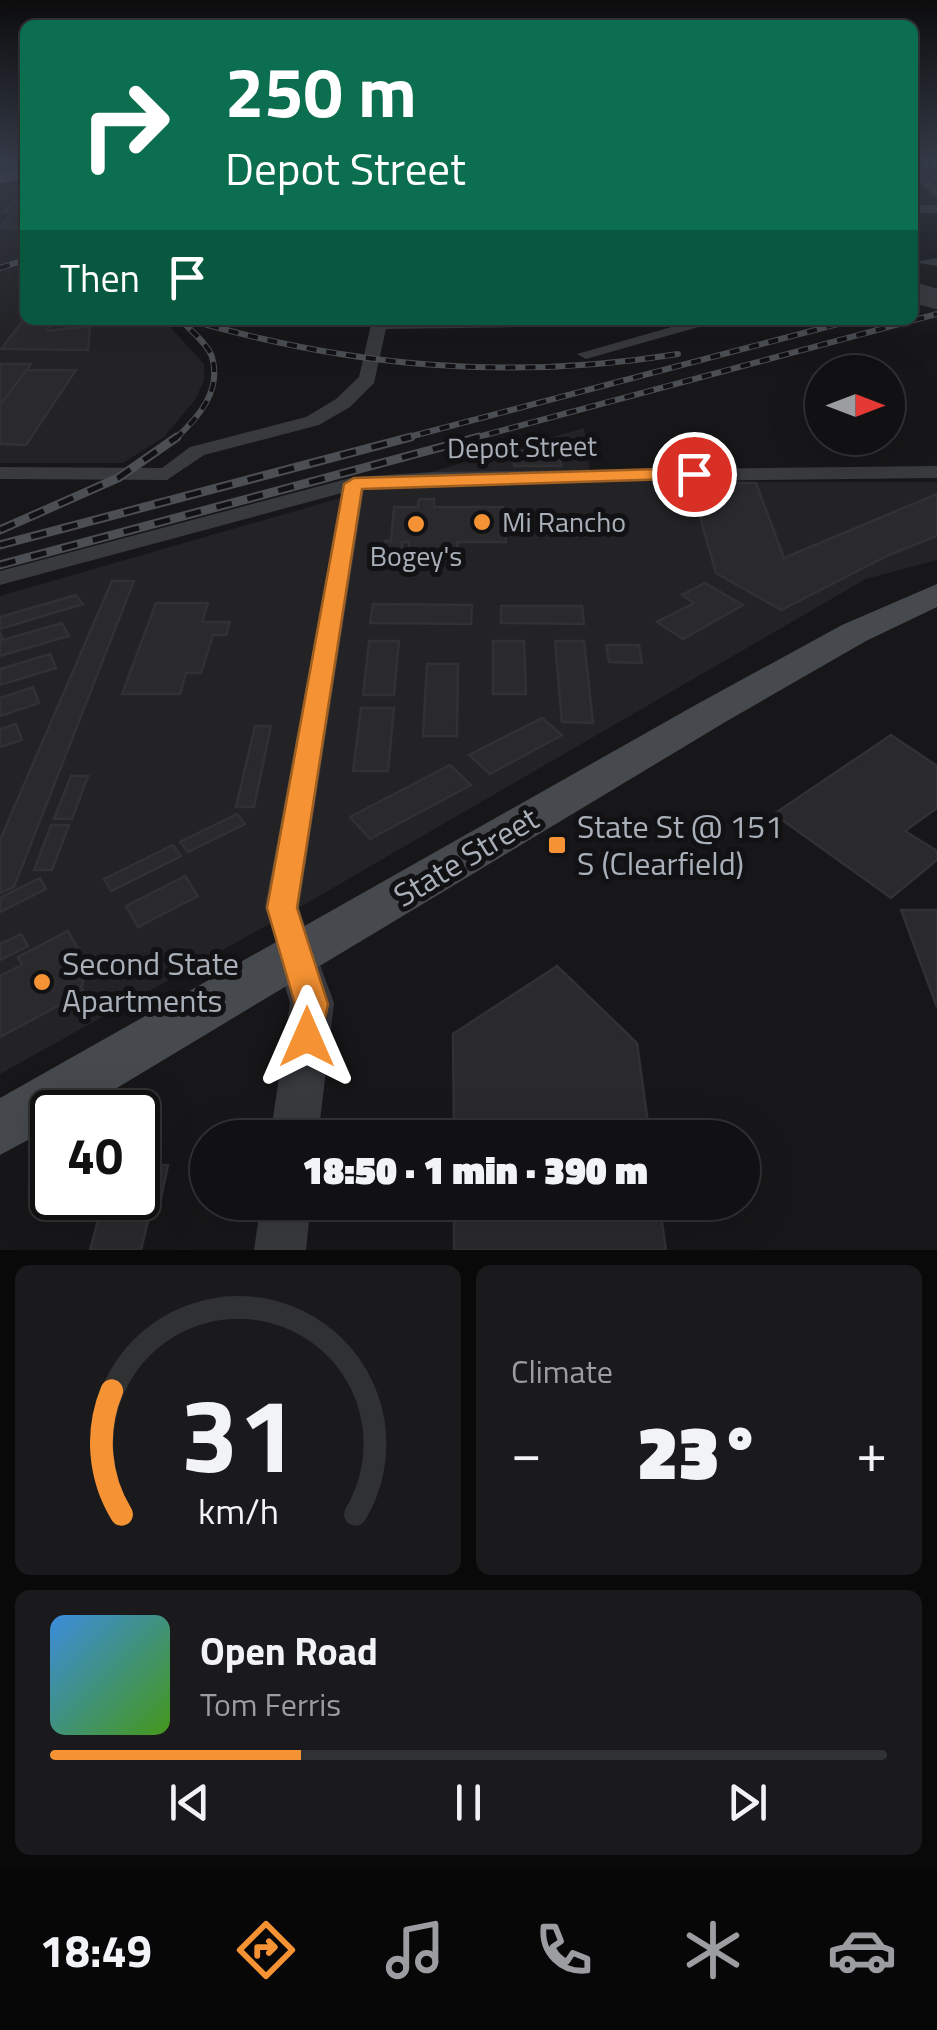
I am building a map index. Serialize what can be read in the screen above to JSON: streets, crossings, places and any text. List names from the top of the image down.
{
  "streets": {
    "main road": ["State Street"],
    "street": ["Depot Street"]
  },
  "places": {
    "other": ["Mi Rancho", "Bogey's", "Second State Apartments"],
    "transit": ["State St @ 151 S (Clearfield)"]
  },
  "north": "right",
  "page": {
    "turn": ["250 m", "Depot Street"],
    "then": "Then",
    "limit": "40",
    "trip": "18:50 · 1 min · 390 m",
    "tile": "Climate",
    "heat": ["−", "23°", "+"],
    "song": ["Open Road", "Tom Ferris"],
    "tabs": "18:49",
    "gauge": ["31", "km/h"]
  }
}
